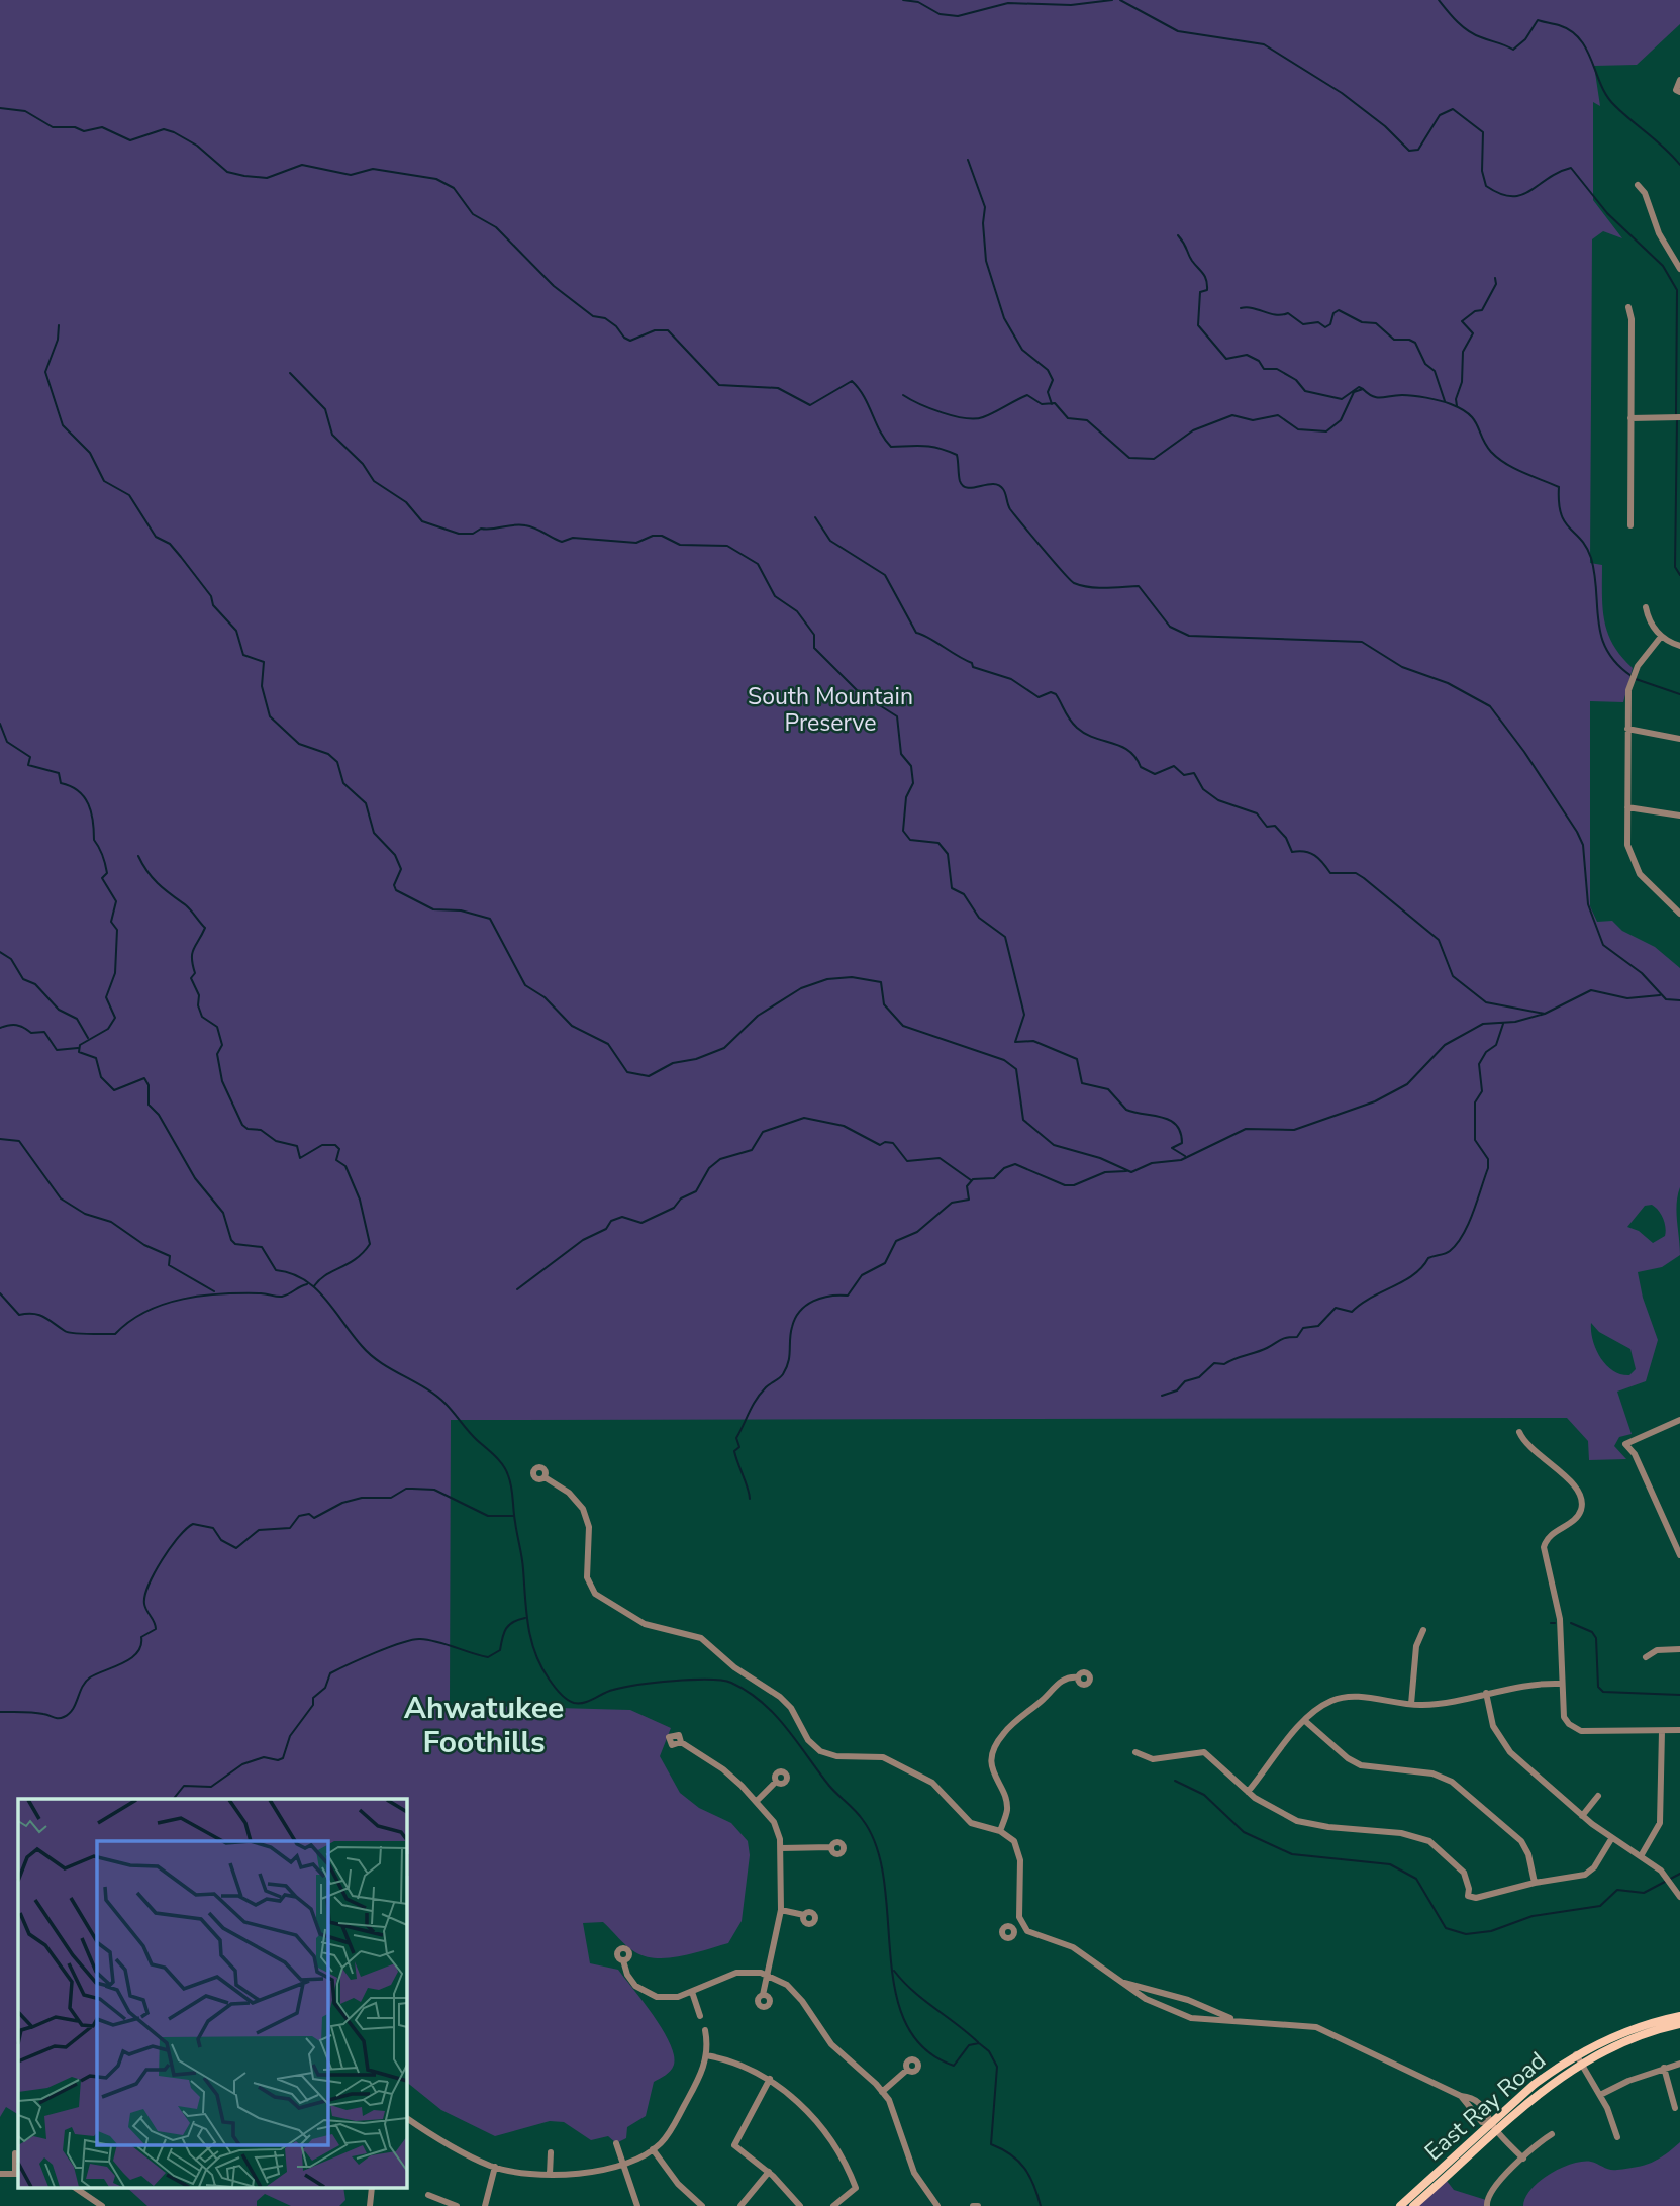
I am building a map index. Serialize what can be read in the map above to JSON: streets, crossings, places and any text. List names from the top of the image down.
{
  "streets": {
    "main road": ["East Ray Road"]
  },
  "districts": ["Ahwatukee Foothills"],
  "parks": ["South Mountain Preserve"]
}
